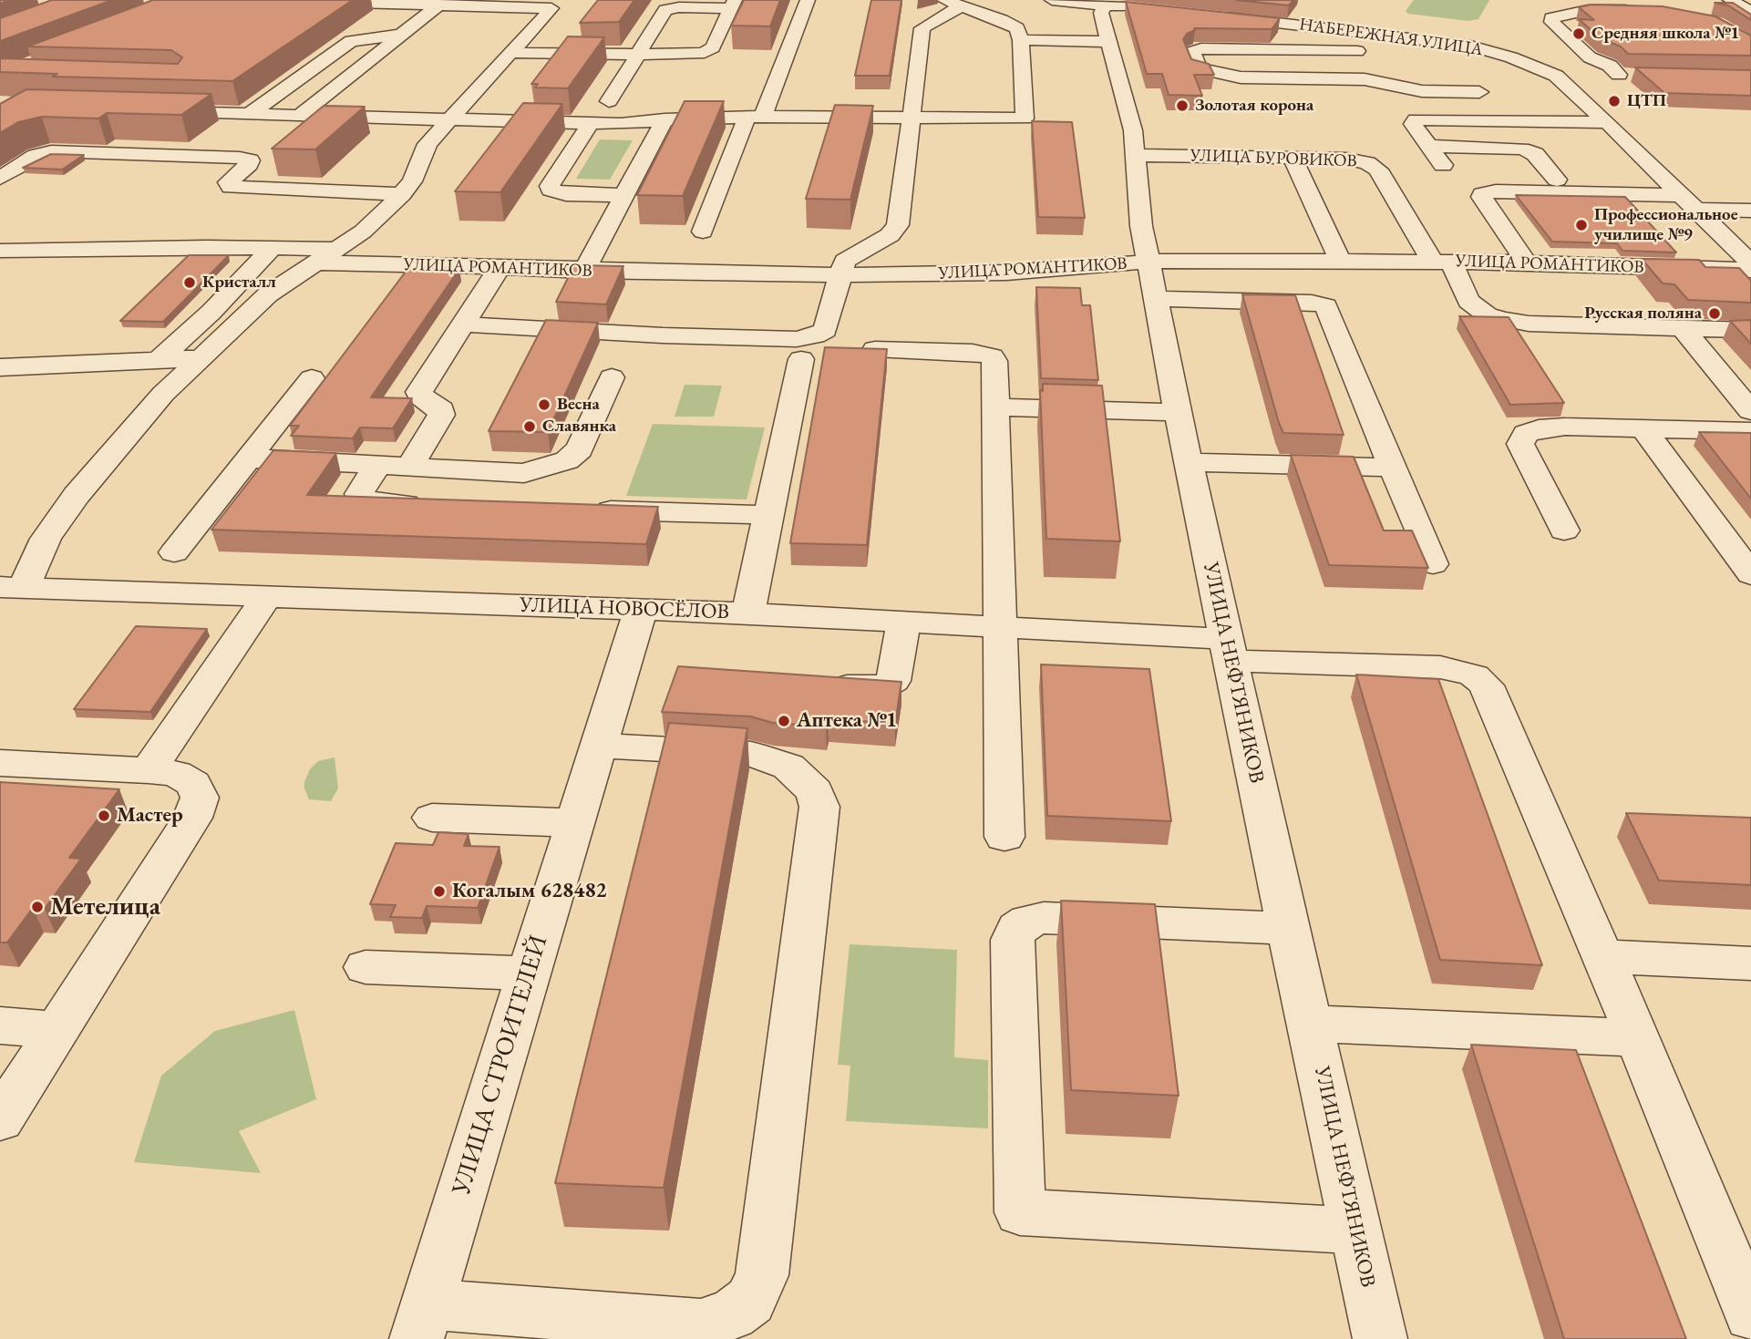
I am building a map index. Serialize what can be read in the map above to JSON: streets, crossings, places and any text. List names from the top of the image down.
{
  "streets": {
    "street": [
      "НАБЕРЕЖНАЯ УЛИЦА",
      "УЛИЦА БУРОВИКОВ",
      "УЛИЦА РОМАНТИКОВ",
      "УЛИЦА НОВОСЁЛОВ",
      "УЛИЦА НЕФТЯНИКОВ",
      "УЛИЦА СТРОИТЕЛЕЙ"
    ]
  },
  "crossings": [
    ["УЛИЦА БУРОВИКОВ", "УЛИЦА РОМАНТИКОВ"],
    ["УЛИЦА БУРОВИКОВ", "УЛИЦА НЕФТЯНИКОВ"],
    ["УЛИЦА РОМАНТИКОВ", "УЛИЦА НЕФТЯНИКОВ"],
    ["УЛИЦА НОВОСЁЛОВ", "УЛИЦА НЕФТЯНИКОВ"],
    ["УЛИЦА НОВОСЁЛОВ", "УЛИЦА СТРОИТЕЛЕЙ"]
  ],
  "places": [
    "Средняя школа №1",
    "ЦТП",
    "Золотая корона",
    "Профессиональное училище №9",
    "Кристалл",
    "Русская поляна",
    "Весна",
    "Славянка",
    "Аптека №1",
    "Мастер",
    "Когалым 628482",
    "Метелица"
  ]
}
